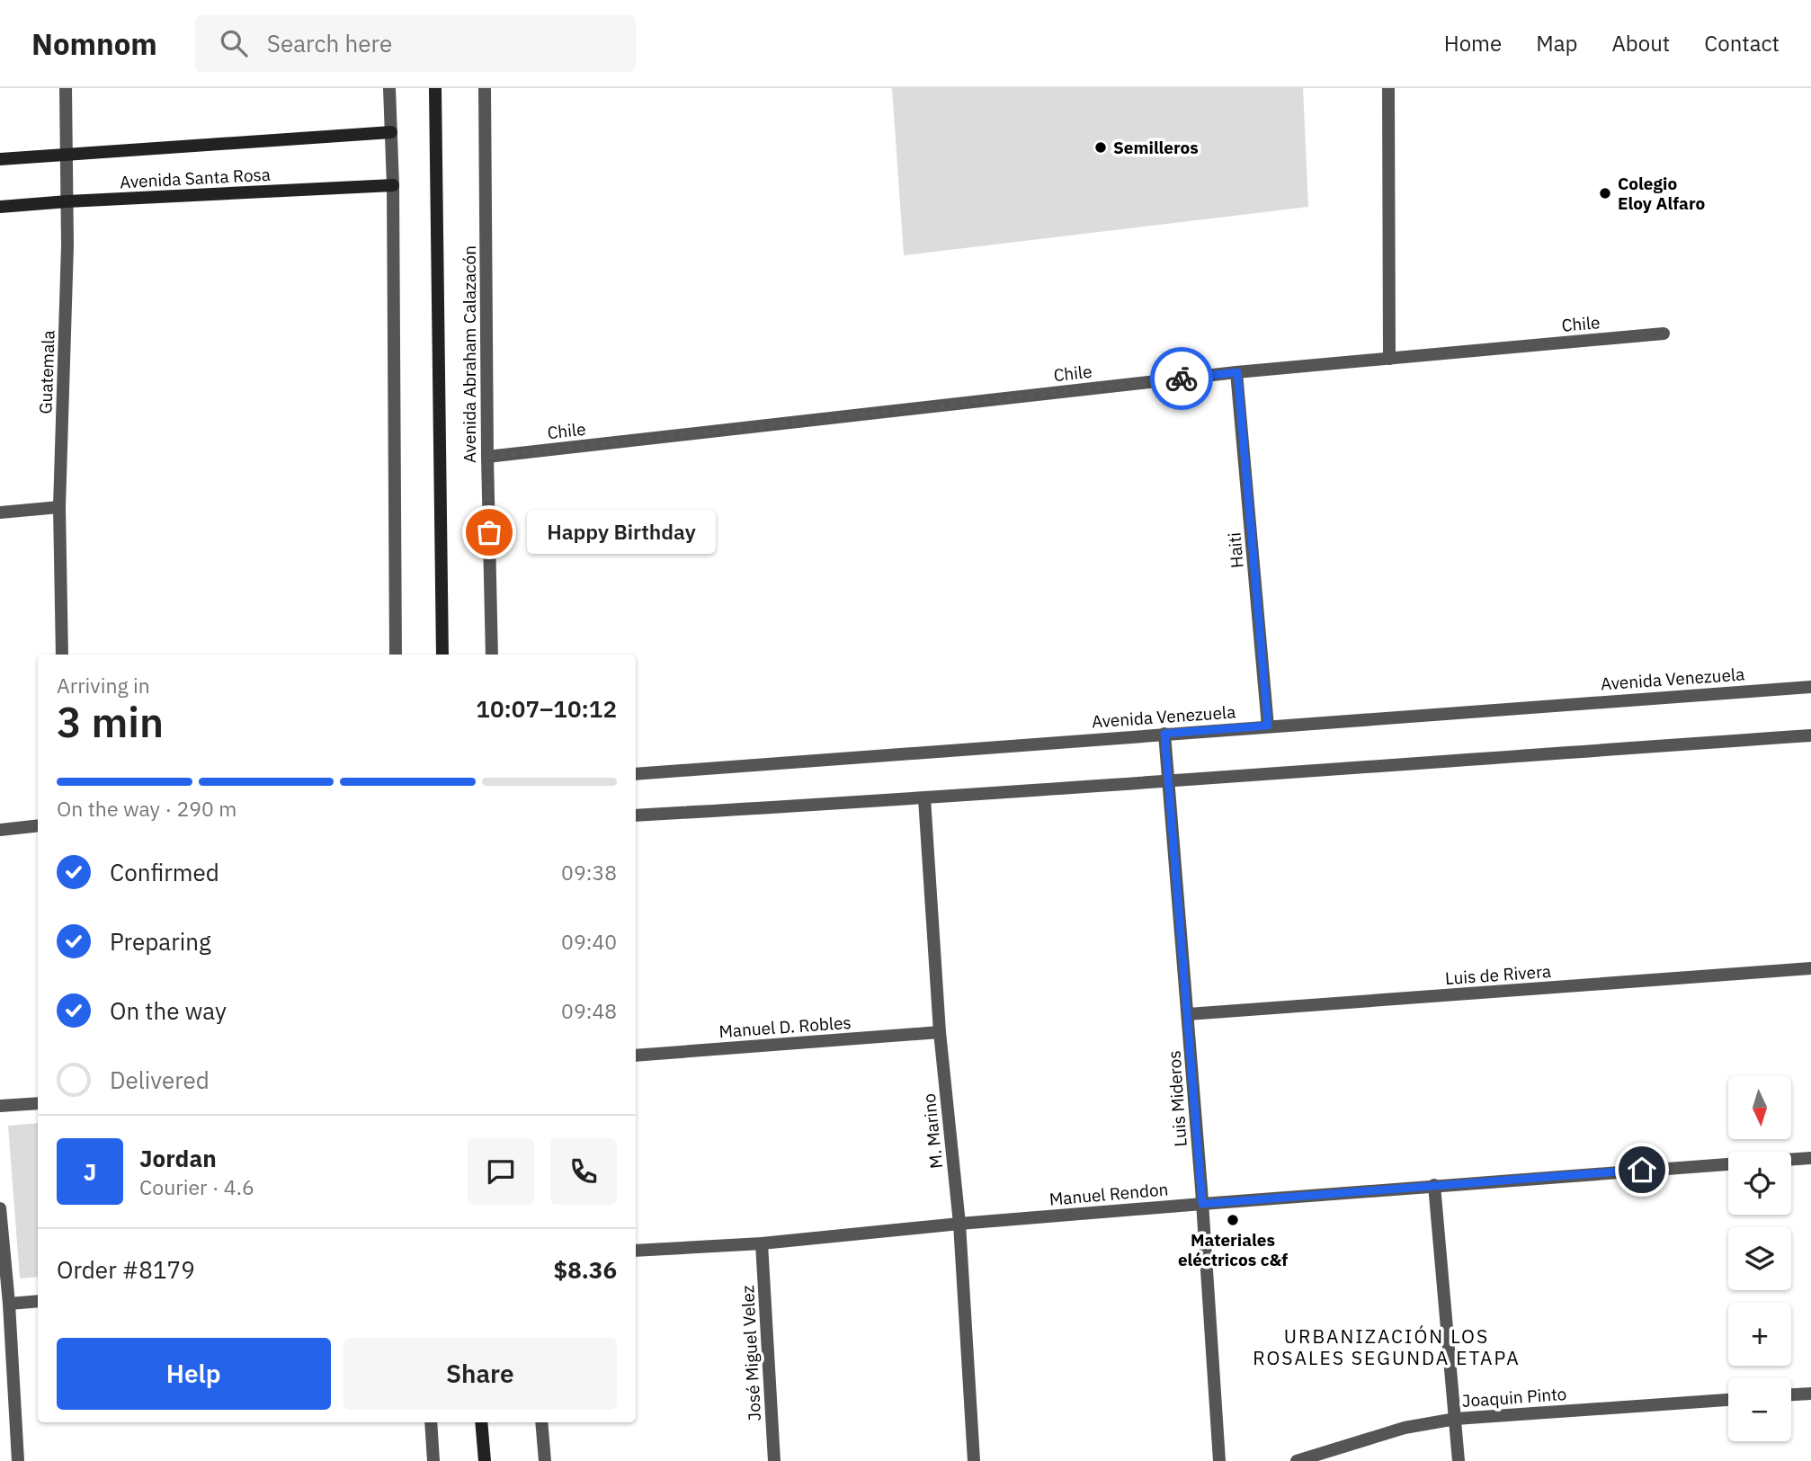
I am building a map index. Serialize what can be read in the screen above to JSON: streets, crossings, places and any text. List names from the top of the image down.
{
  "streets": {
    "street": [
      "Avenida Santa Rosa",
      "Chile",
      "Avenida Abraham Calazacón",
      "Guatemala",
      "Haiti",
      "Avenida Venezuela",
      "Luis de Rivera",
      "Manuel D. Robles",
      "Luis Mideros",
      "M. Marino",
      "Manuel Rendon",
      "José Miguel Velez",
      "Joaquin Pinto"
    ]
  },
  "crossings": [
    ["Avenida Santa Rosa", "Guatemala"],
    ["Chile", "Avenida Abraham Calazacón"],
    ["Chile", "Haiti"],
    ["Haiti", "Avenida Venezuela"],
    ["Avenida Venezuela", "Luis Mideros"],
    ["Luis de Rivera", "Luis Mideros"],
    ["Manuel D. Robles", "M. Marino"],
    ["Luis Mideros", "Manuel Rendon"],
    ["M. Marino", "Manuel Rendon"],
    ["Manuel Rendon", "José Miguel Velez"]
  ],
  "districts": ["URBANIZACIÓN LOS ROSALES SEGUNDA ETAPA"],
  "places": [
    "Semilleros",
    "Colegio Eloy Alfaro",
    "Happy Birthday",
    "Materiales eléctricos c&f"
  ],
  "north": "bottom",
  "page": {
    "header": "Nomnom",
    "search": "Search here",
    "nav": [
      "Home",
      "Map",
      "About",
      "Contact"
    ],
    "bubble": "Happy Birthday",
    "heading": ["3 min", "Arriving in", "10:07–10:12"],
    "panel": [
      "Jordan",
      "Courier · 4.6",
      "Order #8179",
      "$8.36"
    ],
    "bar": "On the way · 290 m",
    "list": [
      ["Confirmed", "09:38"],
      ["Preparing", "09:40"],
      ["On the way", "09:48"],
      "Delivered"
    ],
    "map_buttons": ["+", "−"],
    "round": "J",
    "buttons": ["Help", "Share"]
  }
}
